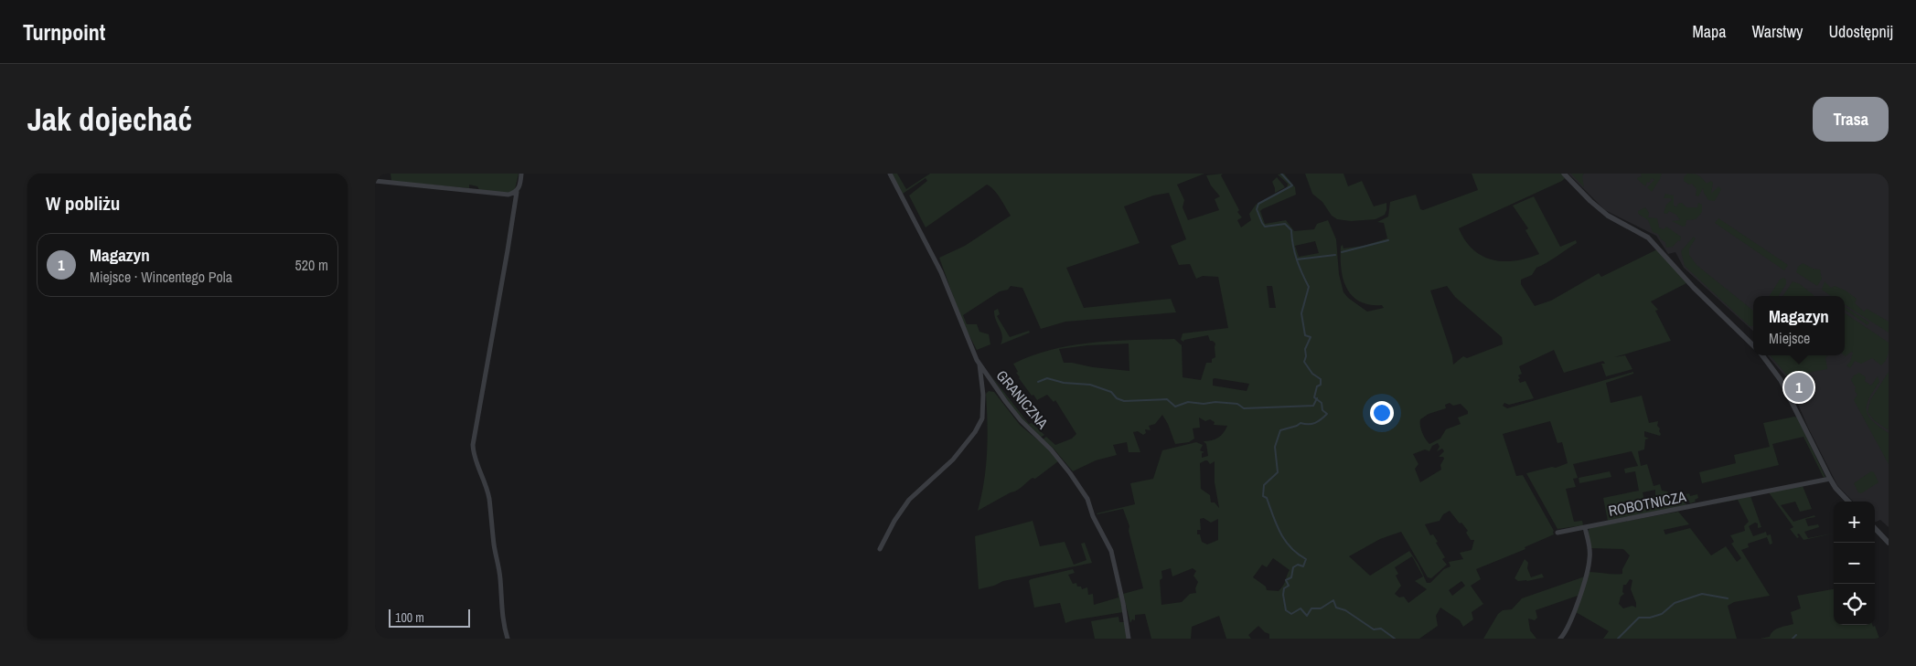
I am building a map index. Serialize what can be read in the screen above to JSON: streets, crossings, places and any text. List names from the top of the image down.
{
  "streets": {
    "street": ["GRANICZNA", "ROBOTNICZA"]
  },
  "scale_bar": "100 m",
  "page": {
    "header": "Turnpoint",
    "nav": ["Mapa", "Warstwy", "Udostępnij"],
    "buttons": "Trasa",
    "title": "Jak dojechać",
    "heading": "W pobliżu",
    "list": [
      {
        "mark": "1",
        "name": "Magazyn",
        "note": "Miejsce · Wincentego Pola",
        "value": "520 m"
      }
    ],
    "popup": ["Magazyn", "Miejsce"],
    "pins": "1",
    "map_buttons": ["+", "−"],
    "scale": "100 m"
  }
}
